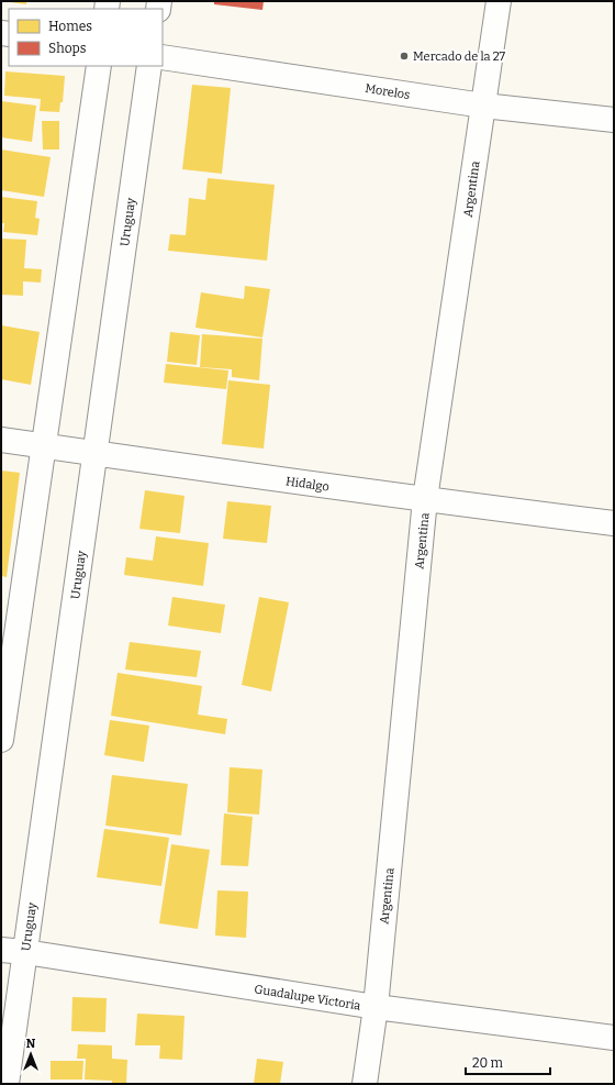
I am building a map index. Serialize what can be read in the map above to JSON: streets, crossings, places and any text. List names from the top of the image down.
{
  "streets": {
    "street": [
      "Morelos",
      "Argentina",
      "Uruguay",
      "Hidalgo",
      "Guadalupe Victoria"
    ]
  },
  "crossings": [
    ["Morelos", "Argentina"],
    ["Argentina", "Hidalgo"],
    ["Argentina", "Guadalupe Victoria"],
    ["Uruguay", "Hidalgo"],
    ["Uruguay", "Guadalupe Victoria"]
  ],
  "places": ["Mercado de la 27"],
  "legend": ["Homes", "Shops"],
  "scale_bar": "20 m",
  "north": "top"
}
